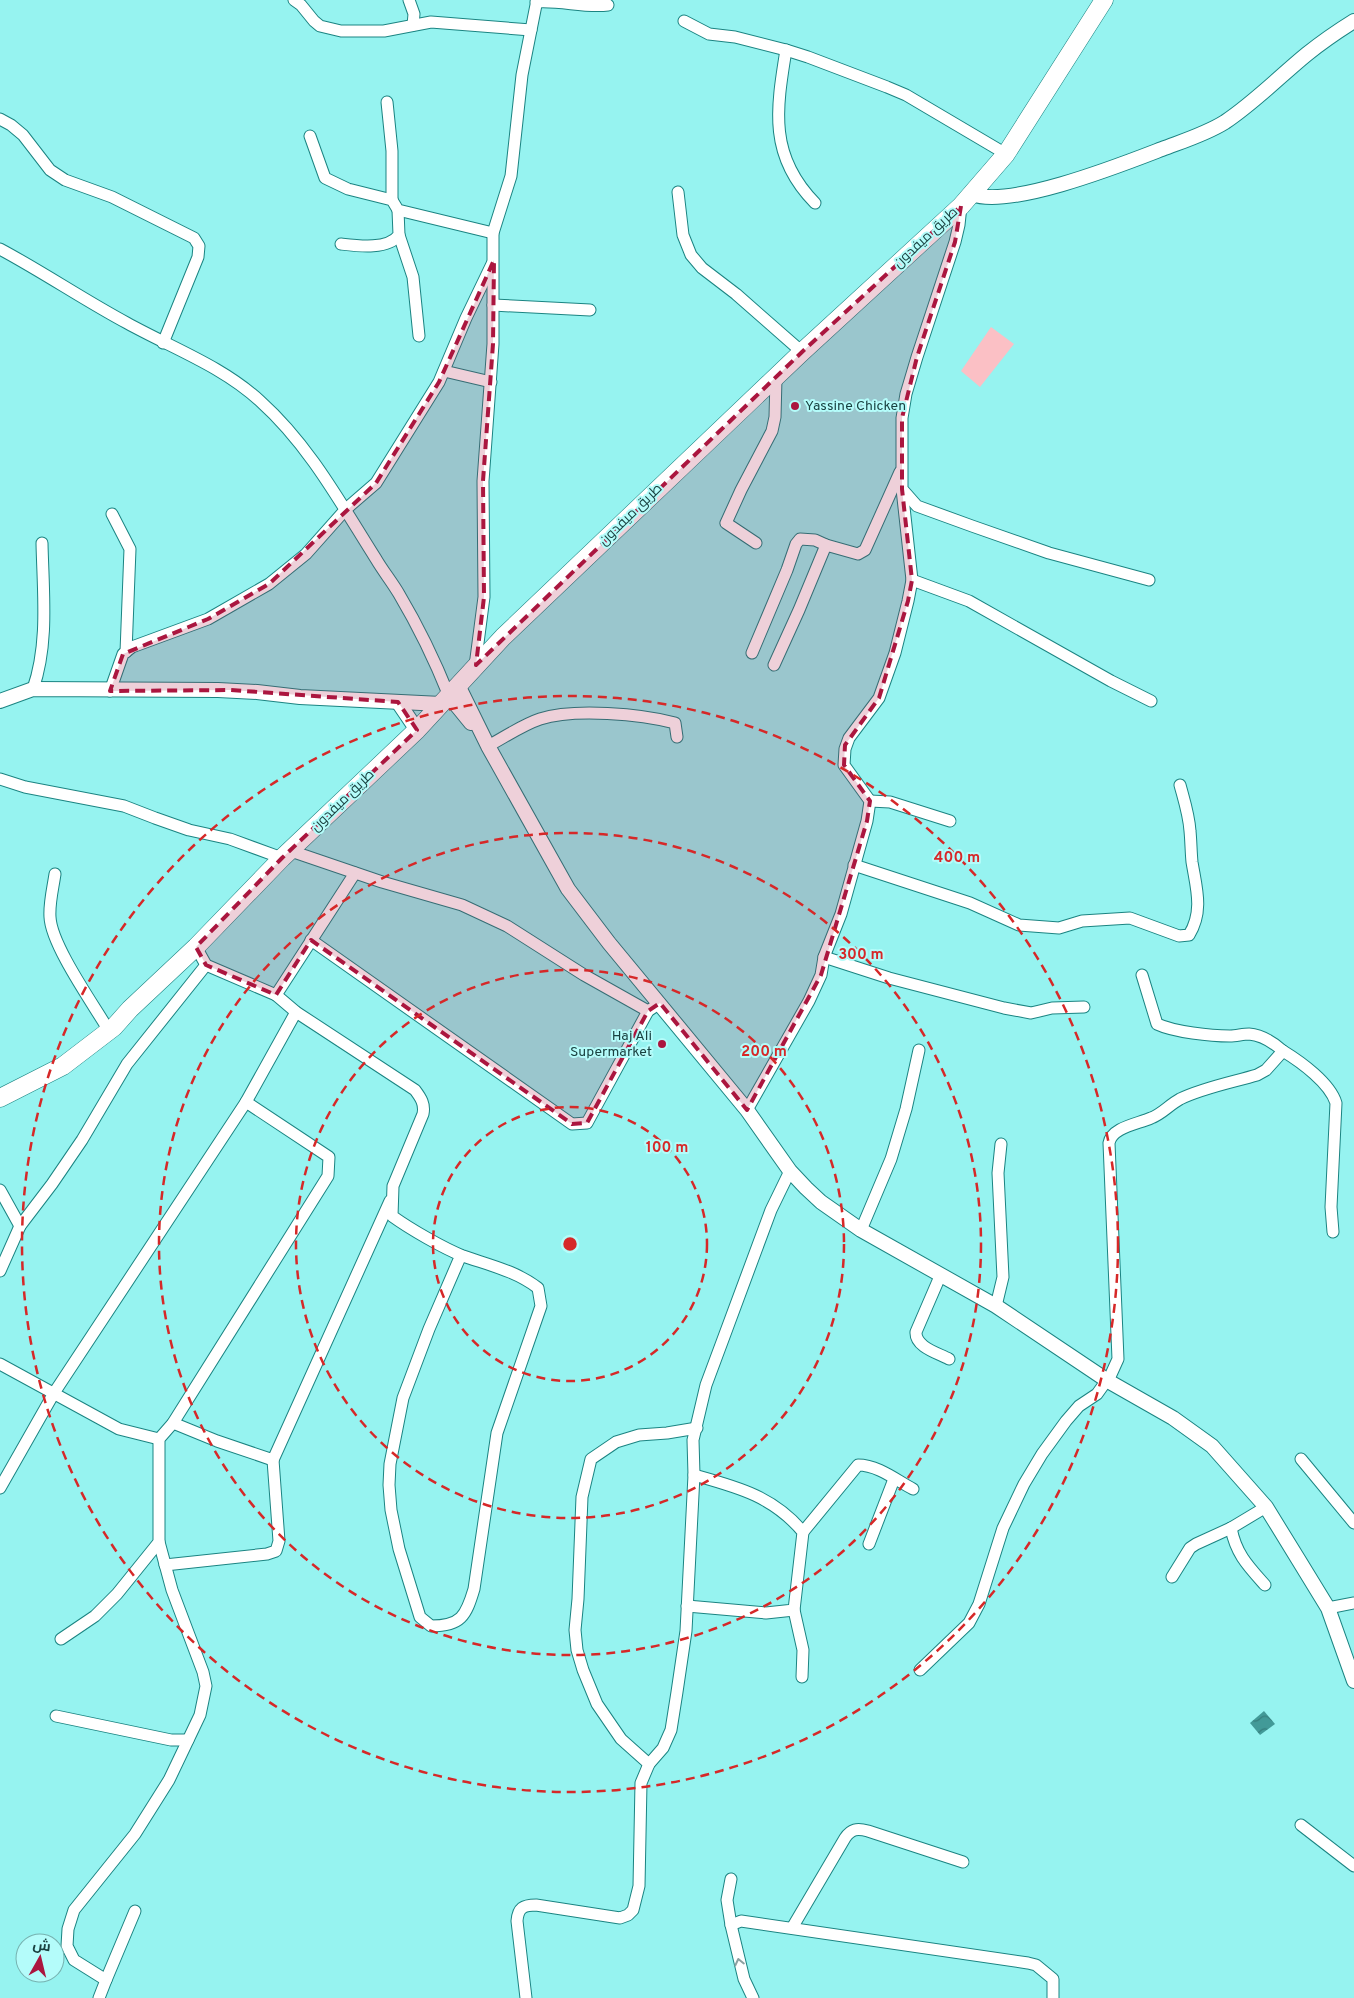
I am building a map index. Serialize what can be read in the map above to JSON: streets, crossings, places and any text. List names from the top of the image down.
{
  "streets": {
    "main road": ["طريق ميفدون"]
  },
  "places": ["Yassine Chicken", "Haj Ali Supermarket"],
  "north": "top",
  "rings": [
    "400 m",
    "300 m",
    "200 m",
    "100 m"
  ]
}
